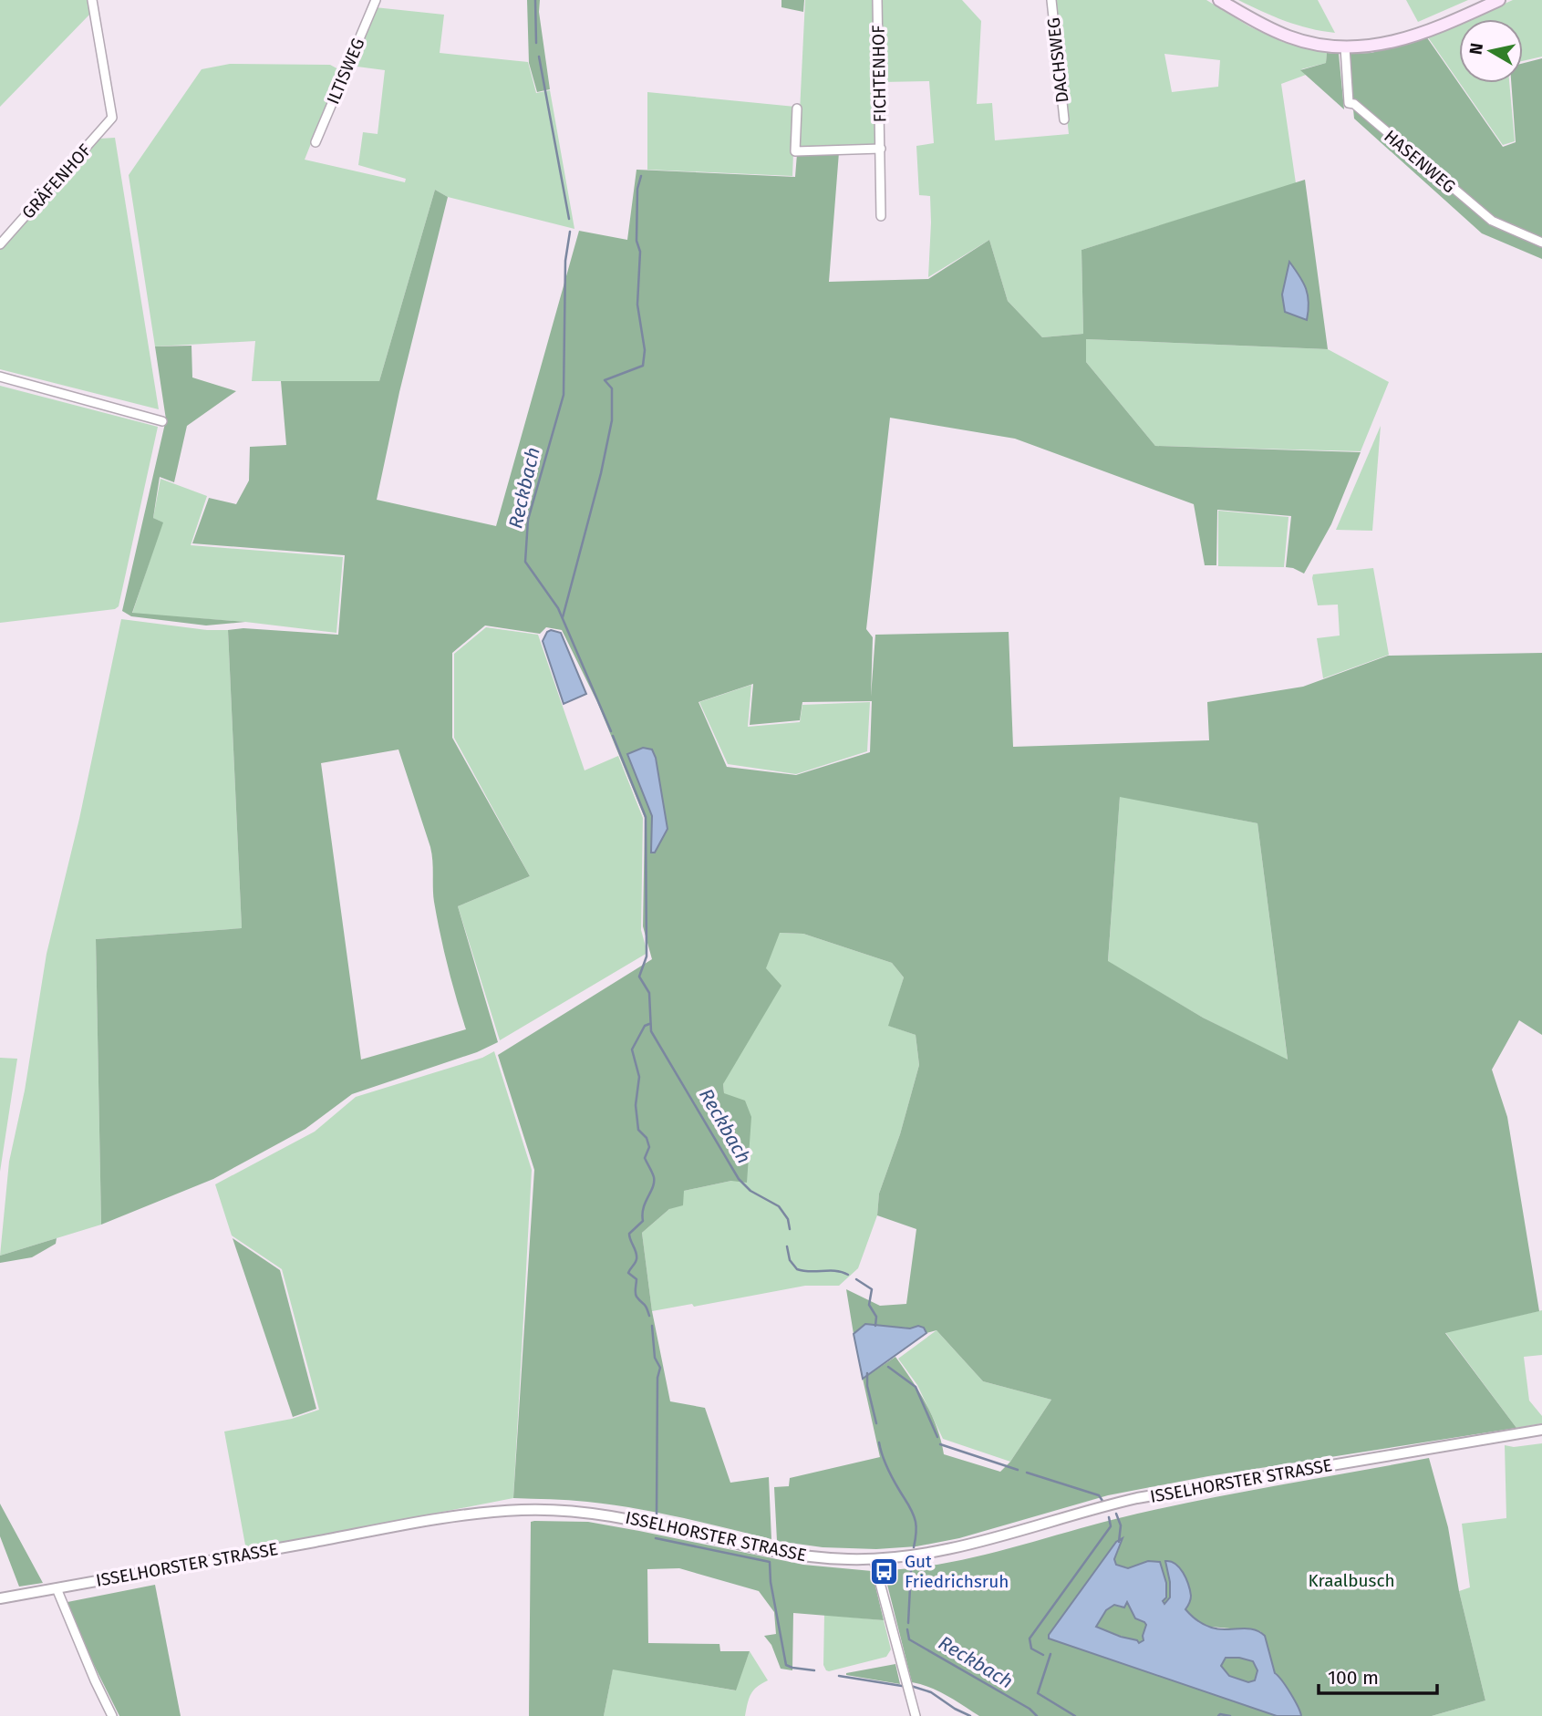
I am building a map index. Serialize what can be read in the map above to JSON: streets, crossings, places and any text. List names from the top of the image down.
{
  "streets": {
    "street": [
      "DACHSWEG",
      "ILTISWEG",
      "FICHTENHOF",
      "HASENWEG",
      "GRÄFENHOF",
      "ISSELHORSTER STRASSE"
    ]
  },
  "water": ["Reckbach"],
  "parks": ["Kraalbusch"],
  "places": {
    "bus stop": ["Gut Friedrichsruh"]
  },
  "scale_bar": "100 m",
  "north": "left"
}
